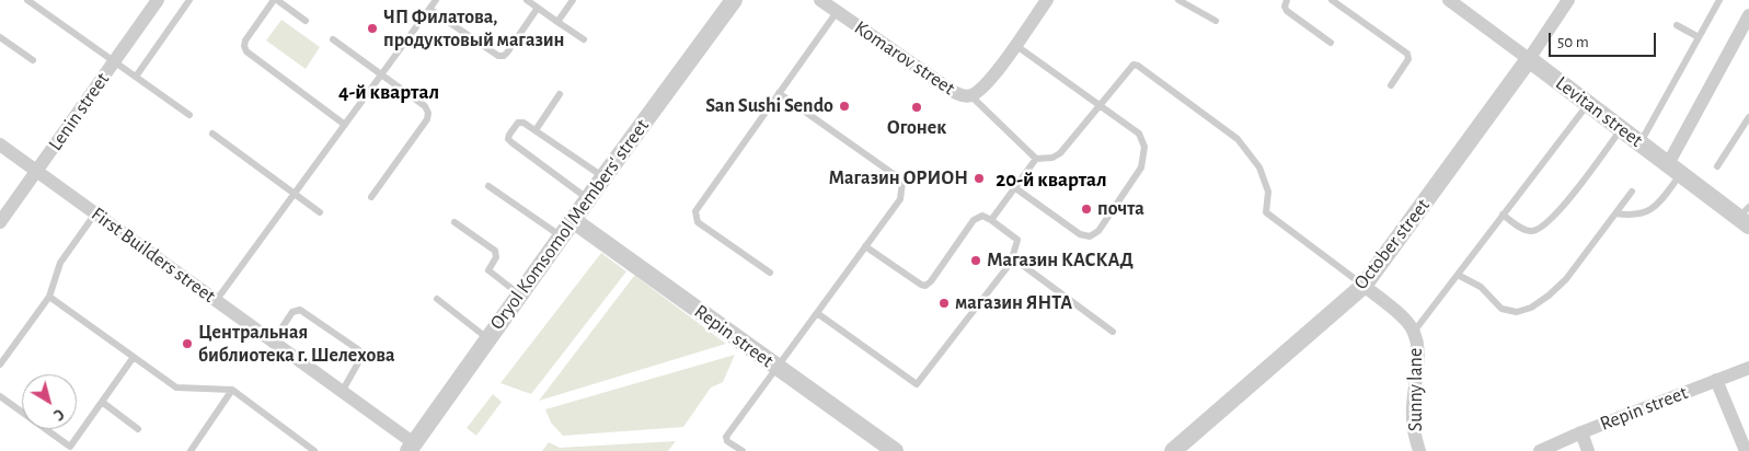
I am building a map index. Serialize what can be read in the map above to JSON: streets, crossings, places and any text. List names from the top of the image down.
{
  "streets": {
    "street": [
      "Komarov street",
      "Lenin street",
      "Levitan street",
      "Oryol Komsomol Members' street",
      "October street",
      "First Builders street",
      "Repin street",
      "Sunny lane"
    ]
  },
  "crossings": [
    ["Lenin street", "First Builders street"],
    ["Levitan street", "October street"],
    ["Oryol Komsomol Members' street", "First Builders street"],
    ["Oryol Komsomol Members' street", "Repin street"],
    ["October street", "Sunny lane"]
  ],
  "districts": ["4-й квартал", "20-й квартал"],
  "places": [
    "ЧП Филатова, продуктовый магазин",
    "San Sushi Sendo",
    "Огонек",
    "Магазин ОРИОН",
    "почта",
    "Магазин КАСКАД",
    "магазин ЯНТА",
    "Центральная библиотека г. Шелехова"
  ],
  "scale_bar": "50 m",
  "north": "bottom right"
}
